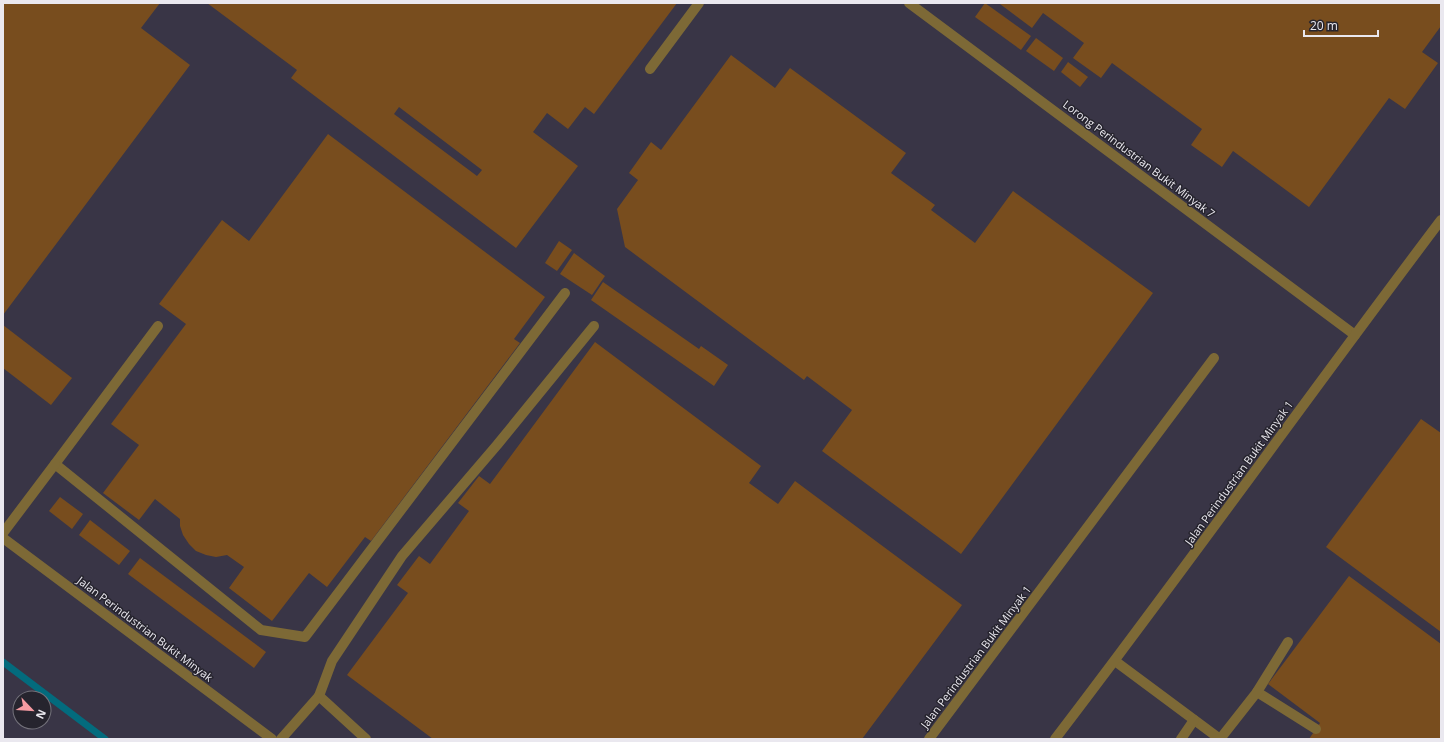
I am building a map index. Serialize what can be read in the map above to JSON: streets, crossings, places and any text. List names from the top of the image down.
{
  "streets": {
    "street": ["Lorong Perindustrian Bukit Minyak 7", "Jalan Perindustrian Bukit Minyak 1", "Jalan Perindustrian Bukit Minyak"]
  },
  "crossings": [
    ["Lorong Perindustrian Bukit Minyak 7", "Jalan Perindustrian Bukit Minyak 1"]
  ],
  "scale_bar": "20 m",
  "north": "bottom right"
}
